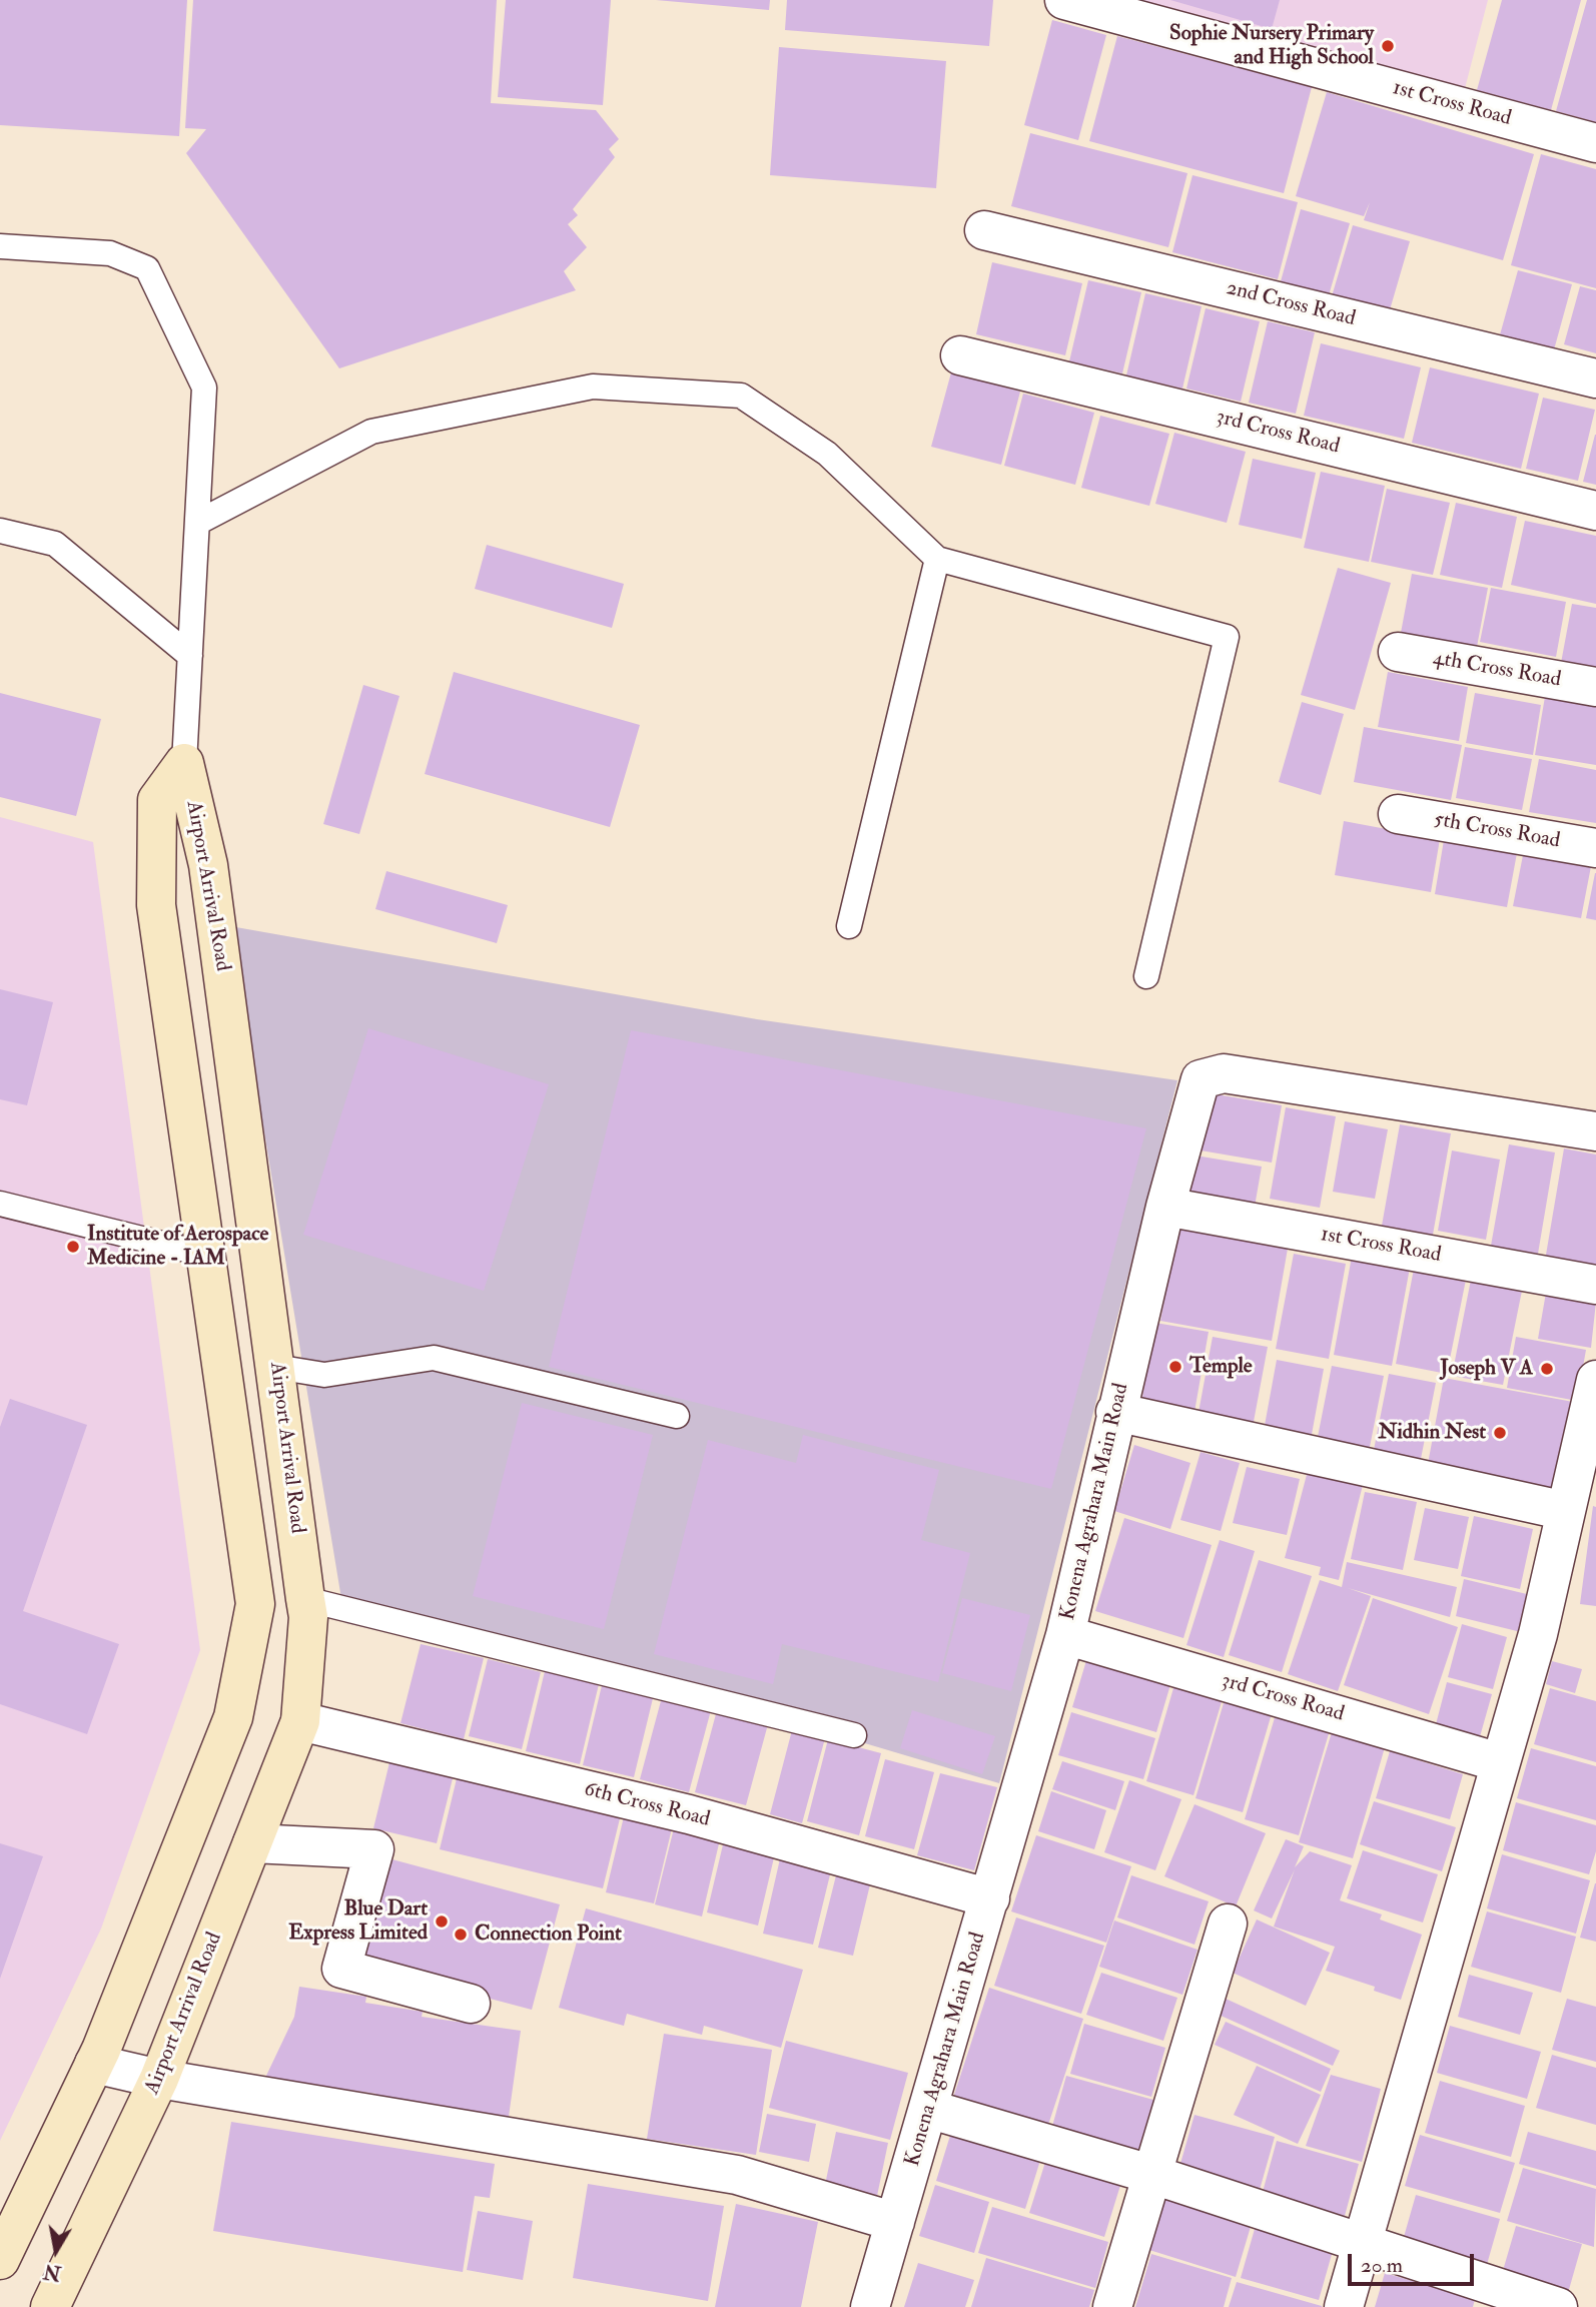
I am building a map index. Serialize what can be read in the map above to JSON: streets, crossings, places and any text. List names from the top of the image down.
{
  "streets": {
    "street": [
      "1st Cross Road",
      "2nd Cross Road",
      "3rd Cross Road",
      "4th Cross Road",
      "5th Cross Road",
      "Airport Arrival Road",
      "Konena Agrahara Main Road",
      "6th Cross Road"
    ]
  },
  "crossings": [
    ["1st Cross Road", "Konena Agrahara Main Road"],
    ["3rd Cross Road", "Konena Agrahara Main Road"],
    ["Airport Arrival Road", "6th Cross Road"],
    ["Konena Agrahara Main Road", "6th Cross Road"]
  ],
  "places": [
    "Sophie Nursery Primary and High School",
    "Institute of Aerospace Medicine - IAM",
    "Temple",
    "Joseph V A",
    "Nidhin Nest",
    "Blue Dart Express Limited",
    "Connection Point"
  ],
  "scale_bar": "20 m",
  "north": "bottom"
}
